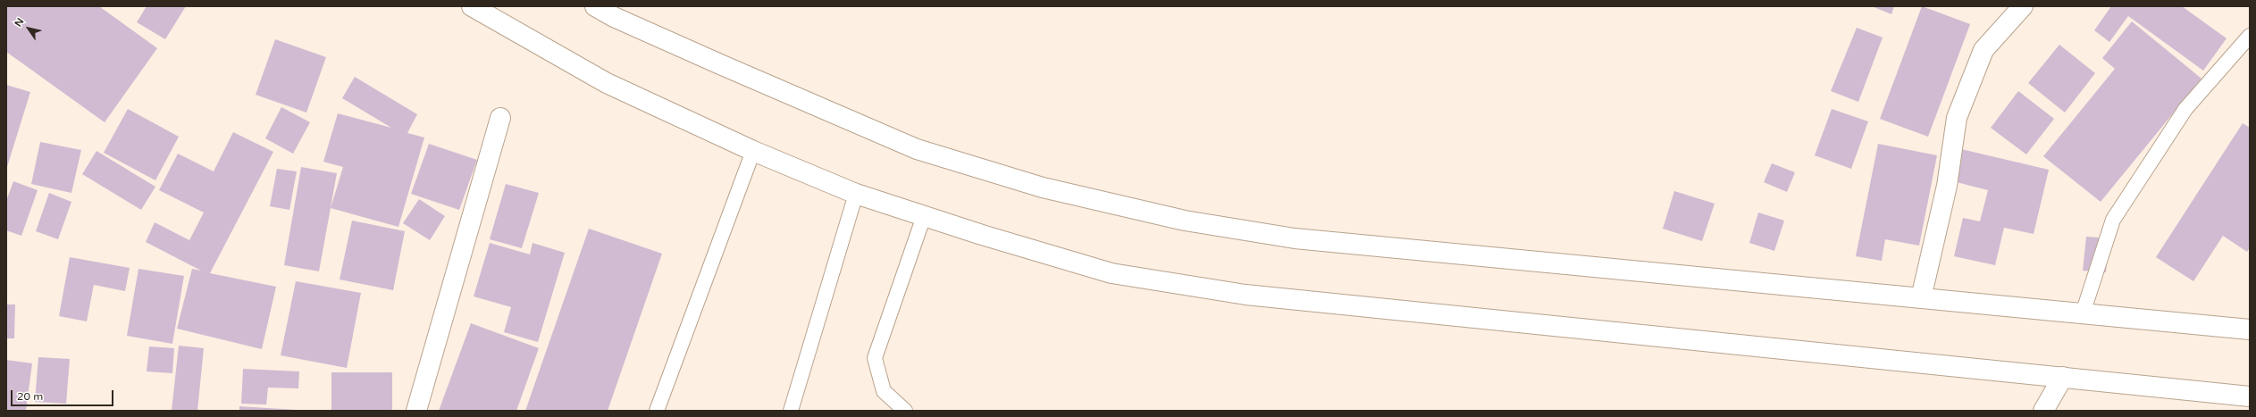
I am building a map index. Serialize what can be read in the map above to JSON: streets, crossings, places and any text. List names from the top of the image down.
{
  "scale_bar": "20 m",
  "north": "top left"
}
